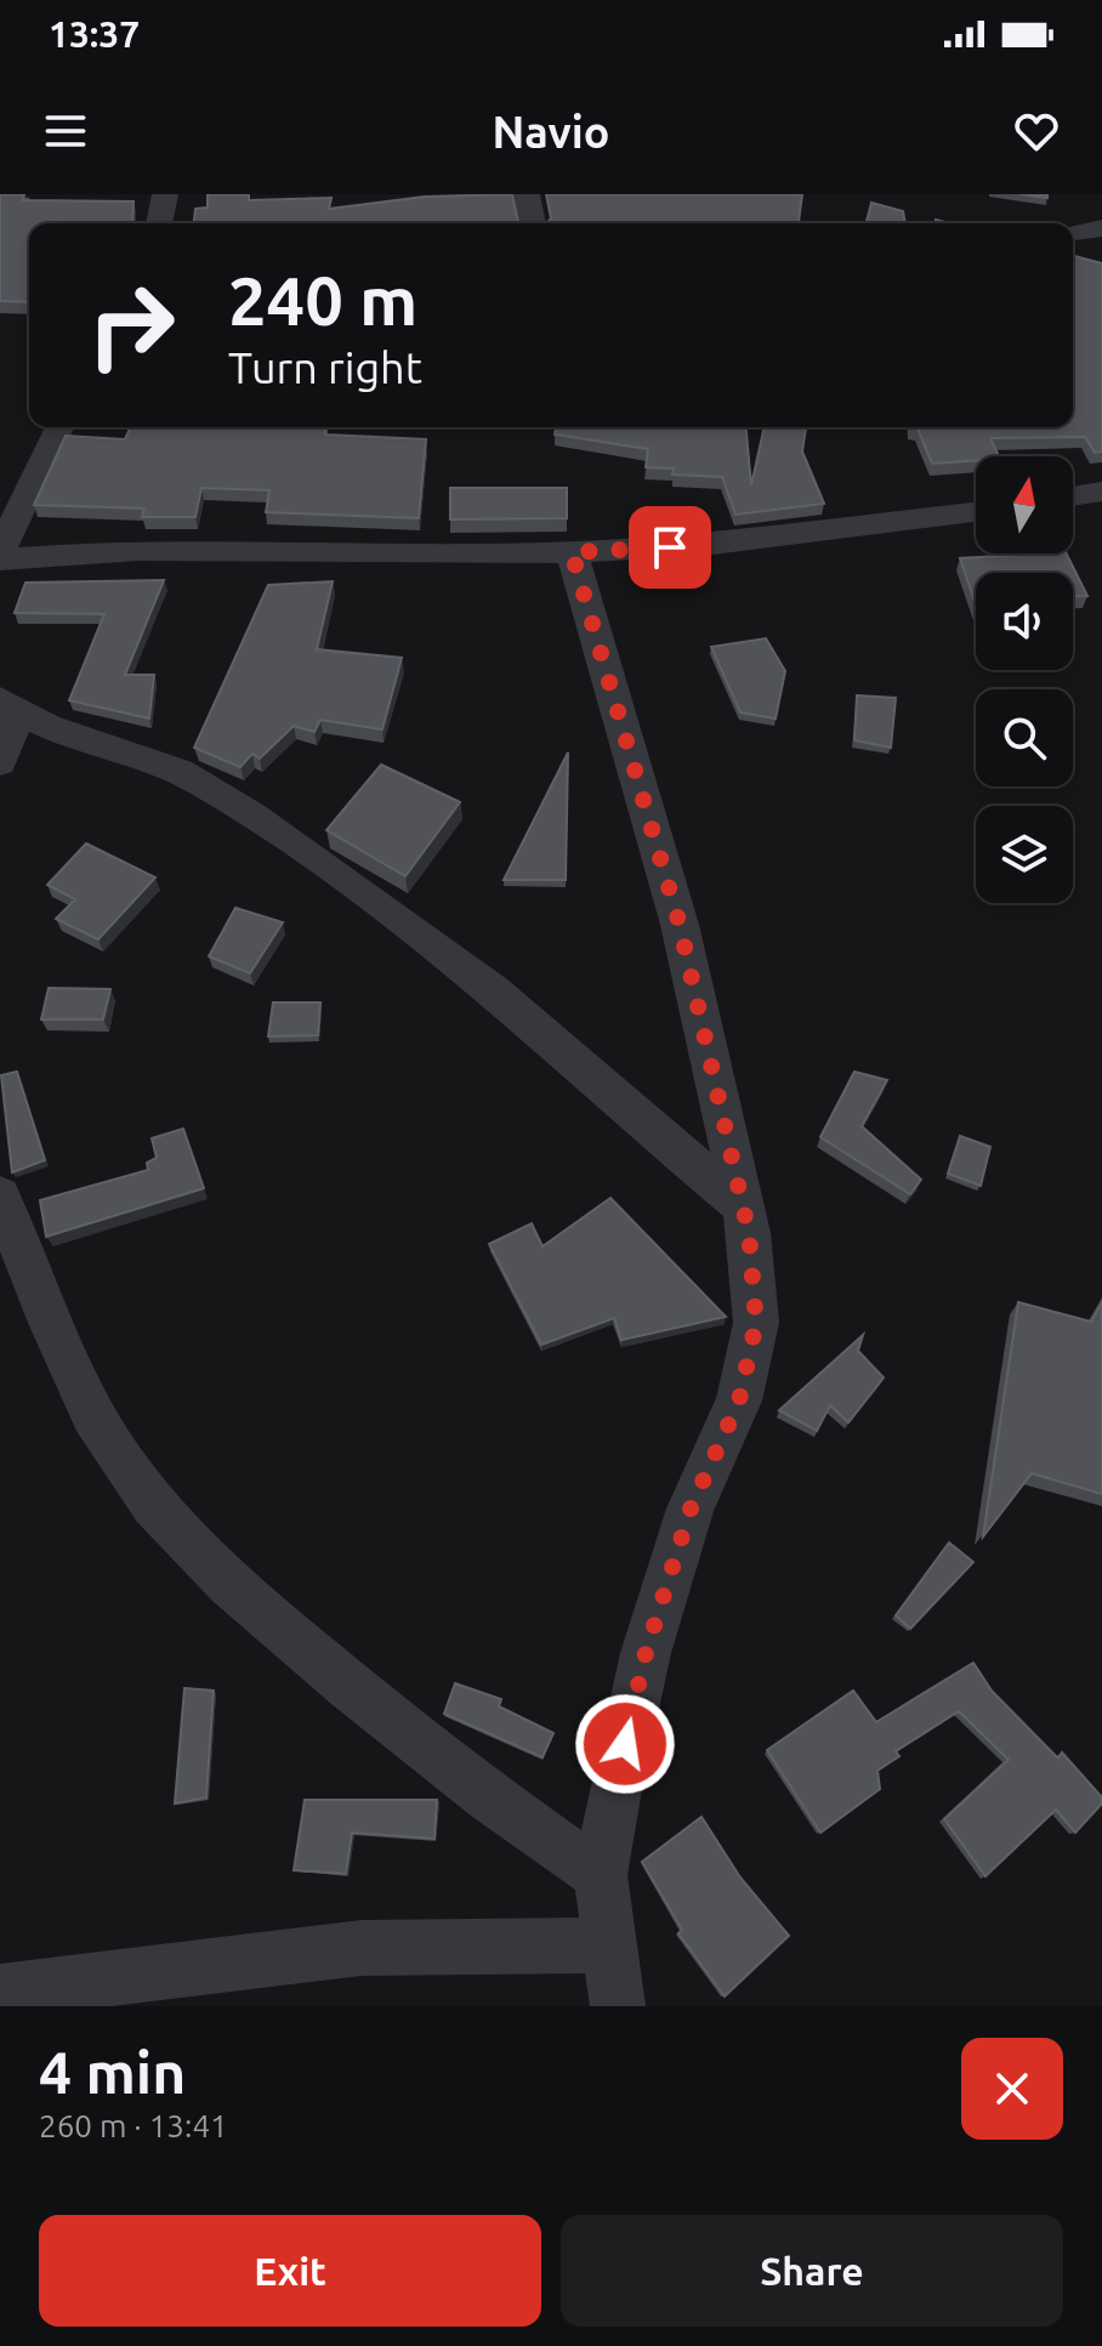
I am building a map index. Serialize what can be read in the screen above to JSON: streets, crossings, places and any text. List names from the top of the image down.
{
  "north": "top",
  "page": {
    "status": "13:37",
    "header": "Navio",
    "turn": ["240 m", "Turn right"],
    "heading": ["4 min", "260 m · 13:41"],
    "buttons": ["Exit", "Share"]
  }
}
